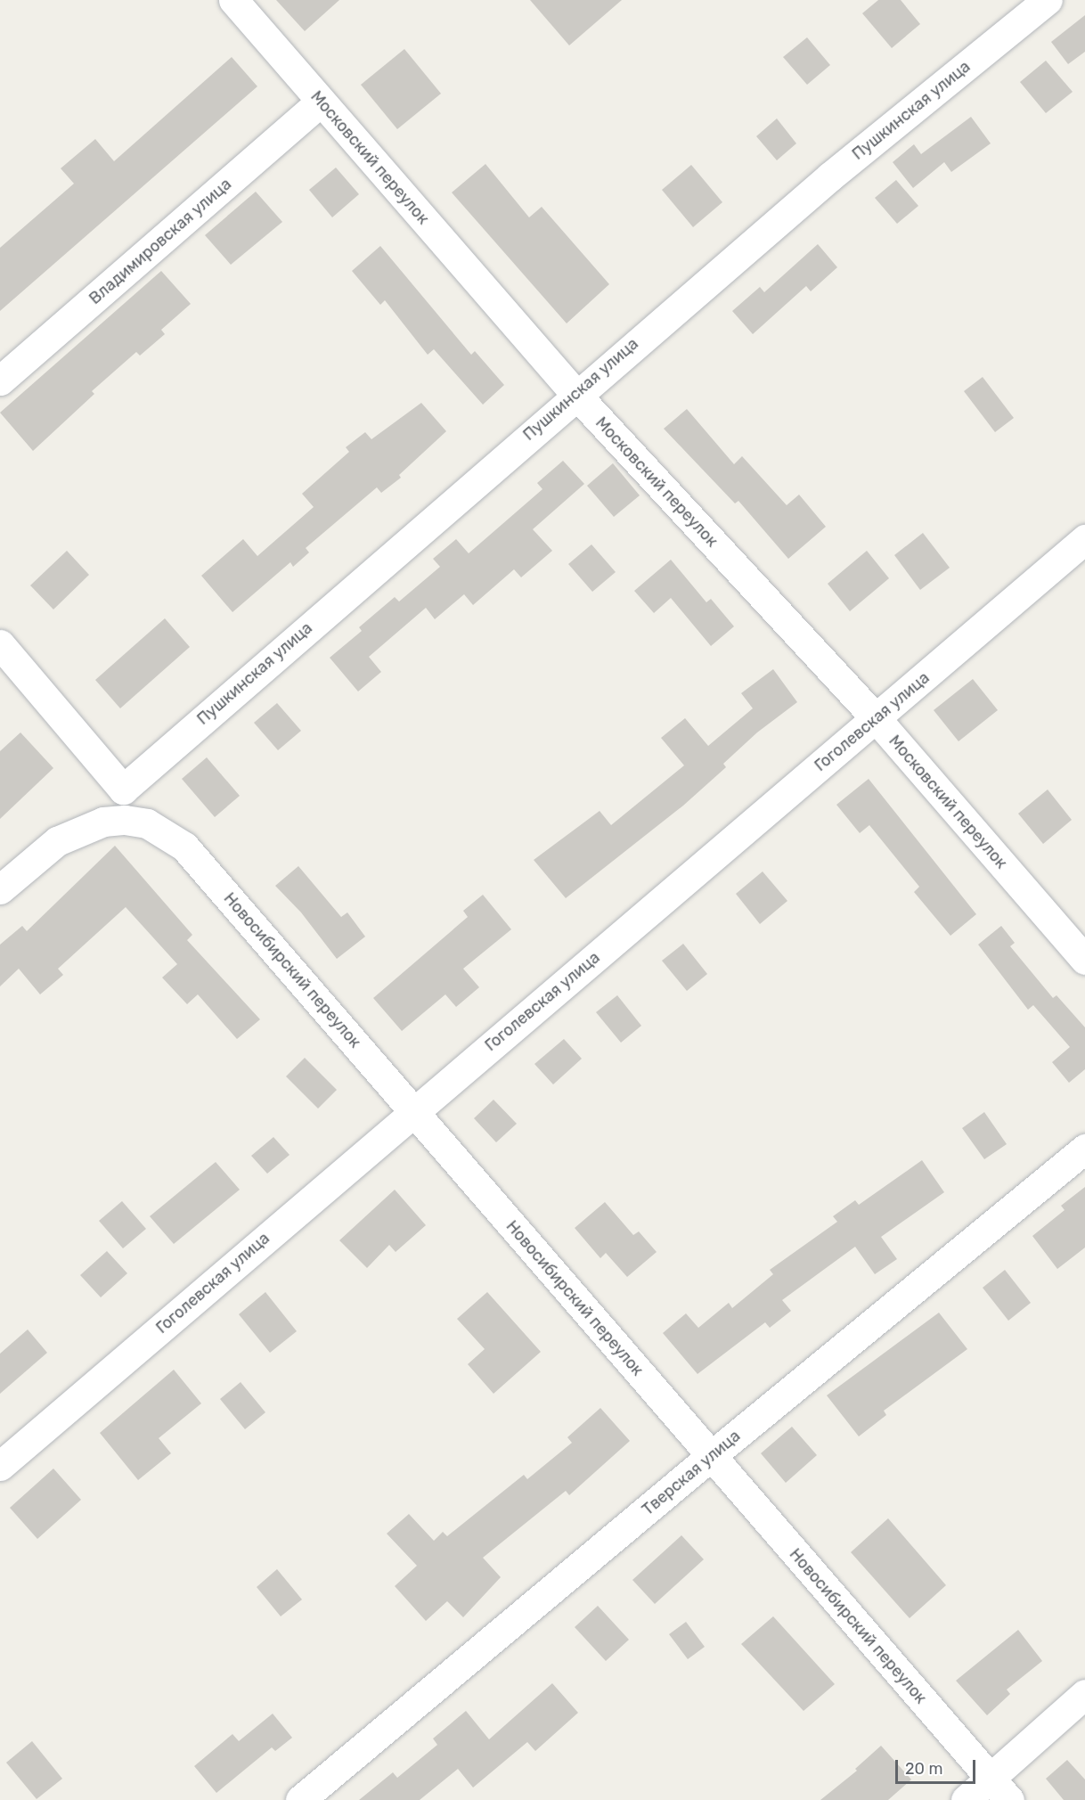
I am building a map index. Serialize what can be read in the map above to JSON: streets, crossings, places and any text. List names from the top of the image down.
{
  "streets": {
    "street": [
      "Пушкинская улица",
      "Московский переулок",
      "Владимировская улица",
      "Гоголевская улица",
      "Новосибирский переулок",
      "Тверская улица"
    ]
  },
  "crossings": [
    ["Пушкинская улица", "Московский переулок"],
    ["Московский переулок", "Владимировская улица"],
    ["Московский переулок", "Гоголевская улица"],
    ["Гоголевская улица", "Новосибирский переулок"],
    ["Новосибирский переулок", "Тверская улица"]
  ],
  "scale_bar": "20 m"
}
